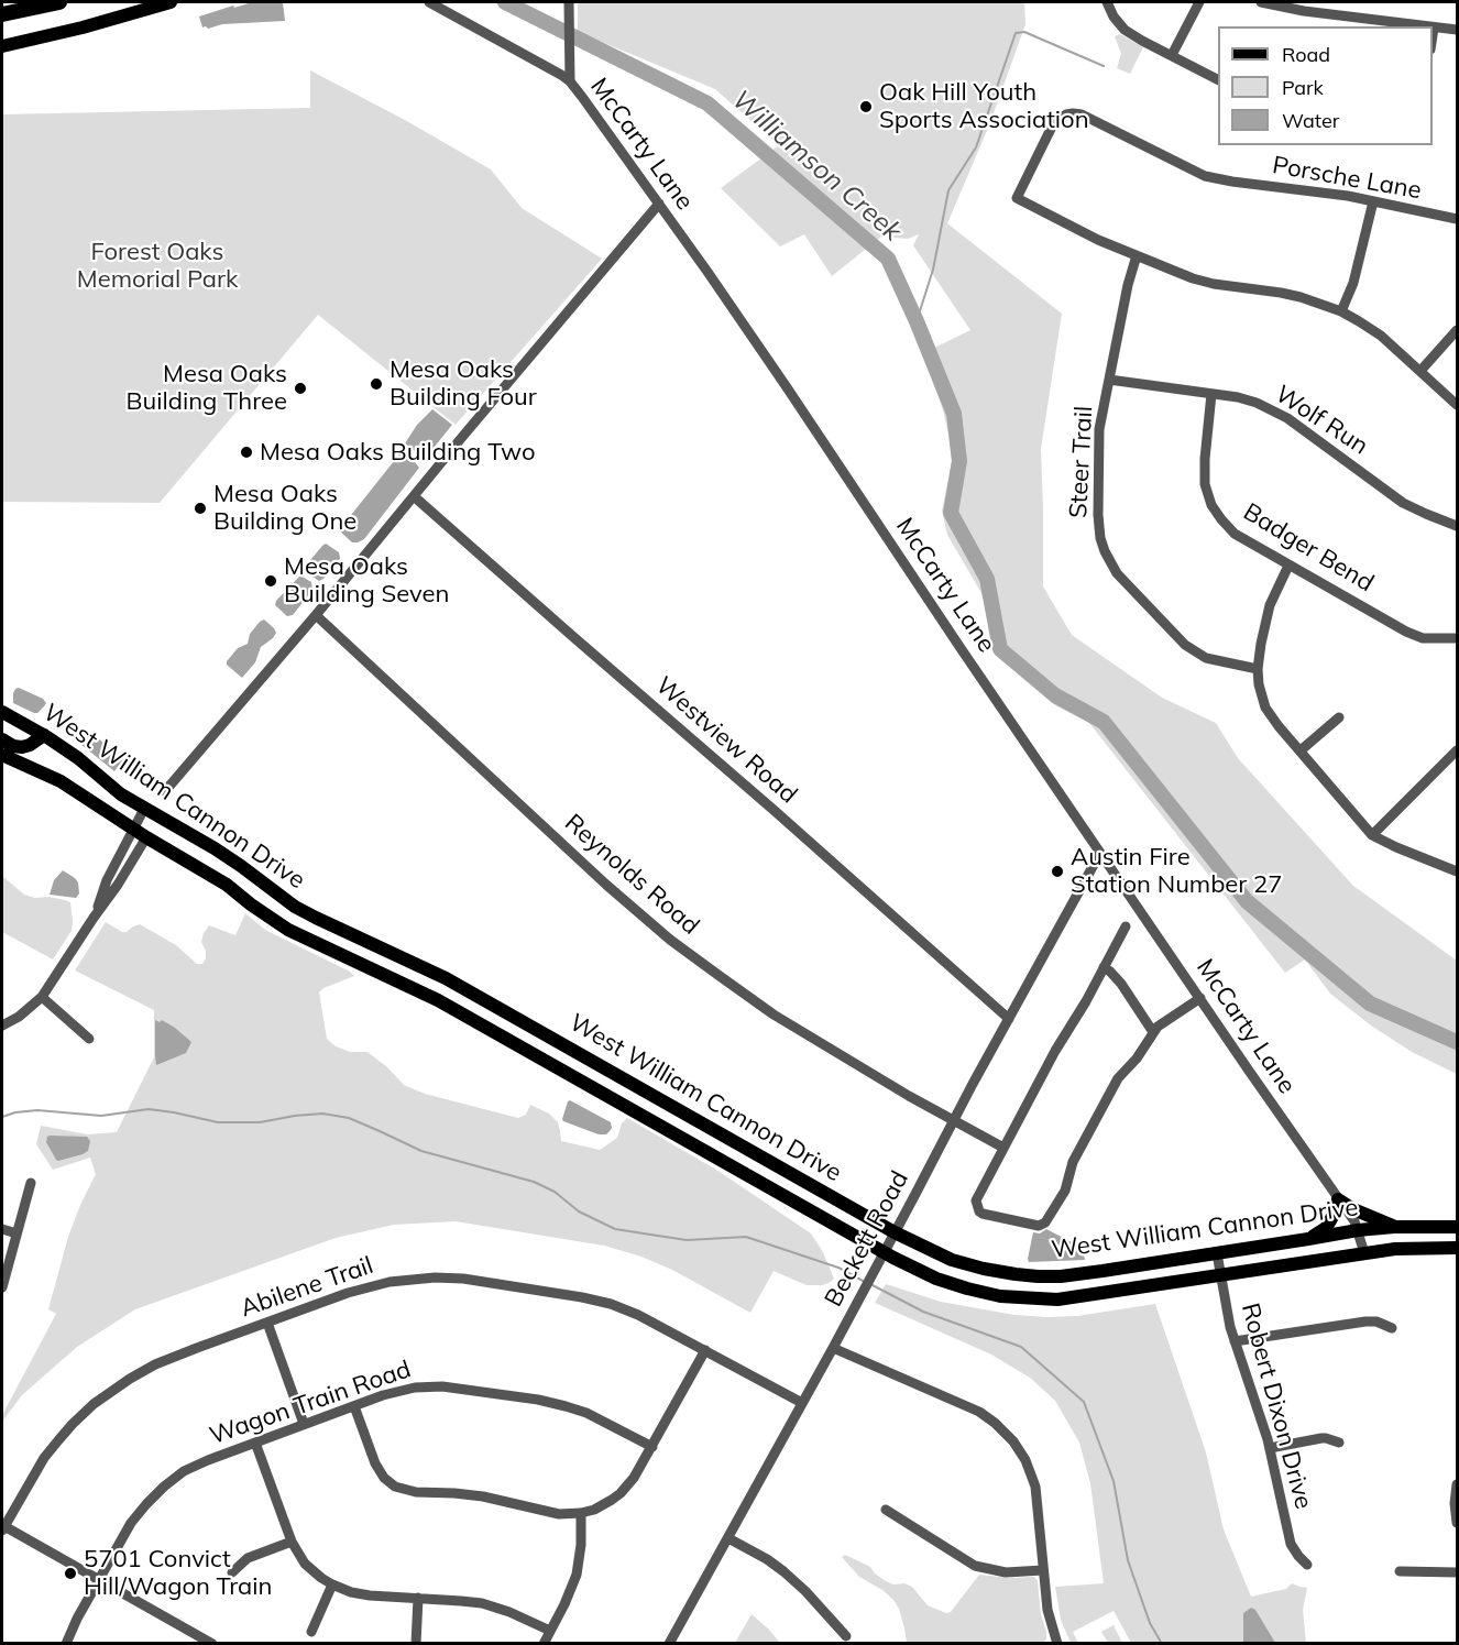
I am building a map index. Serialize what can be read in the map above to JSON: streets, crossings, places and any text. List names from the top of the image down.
{
  "streets": {
    "main road": ["West William Cannon Drive"],
    "street": [
      "McCarty Lane",
      "Porsche Lane",
      "Wolf Run",
      "Steer Trail",
      "Badger Bend",
      "Westview Road",
      "Reynolds Road",
      "Beckett Road",
      "Abilene Trail",
      "Wagon Train Road",
      "Robert Dixon Drive"
    ]
  },
  "crossings": [
    ["McCarty Lane", "West William Cannon Drive"],
    ["McCarty Lane", "Beckett Road"],
    ["Porsche Lane", "Steer Trail"],
    ["Wolf Run", "Steer Trail"],
    ["Wolf Run", "Badger Bend"],
    ["Westview Road", "Beckett Road"],
    ["West William Cannon Drive", "Beckett Road"],
    ["West William Cannon Drive", "Robert Dixon Drive"],
    ["Reynolds Road", "Beckett Road"],
    ["Beckett Road", "Abilene Trail"]
  ],
  "water": ["Williamson Creek"],
  "parks": ["Forest Oaks Memorial Park"],
  "places": [
    "Oak Hill Youth Sports Association",
    "Mesa Oaks Building Four",
    "Mesa Oaks Building Three",
    "Mesa Oaks Building Two",
    "Mesa Oaks Building One",
    "Mesa Oaks Building Seven",
    "Austin Fire Station Number 27",
    "5701 Convict Hill/Wagon Train"
  ],
  "legend": ["Road", "Park", "Water"]
}
